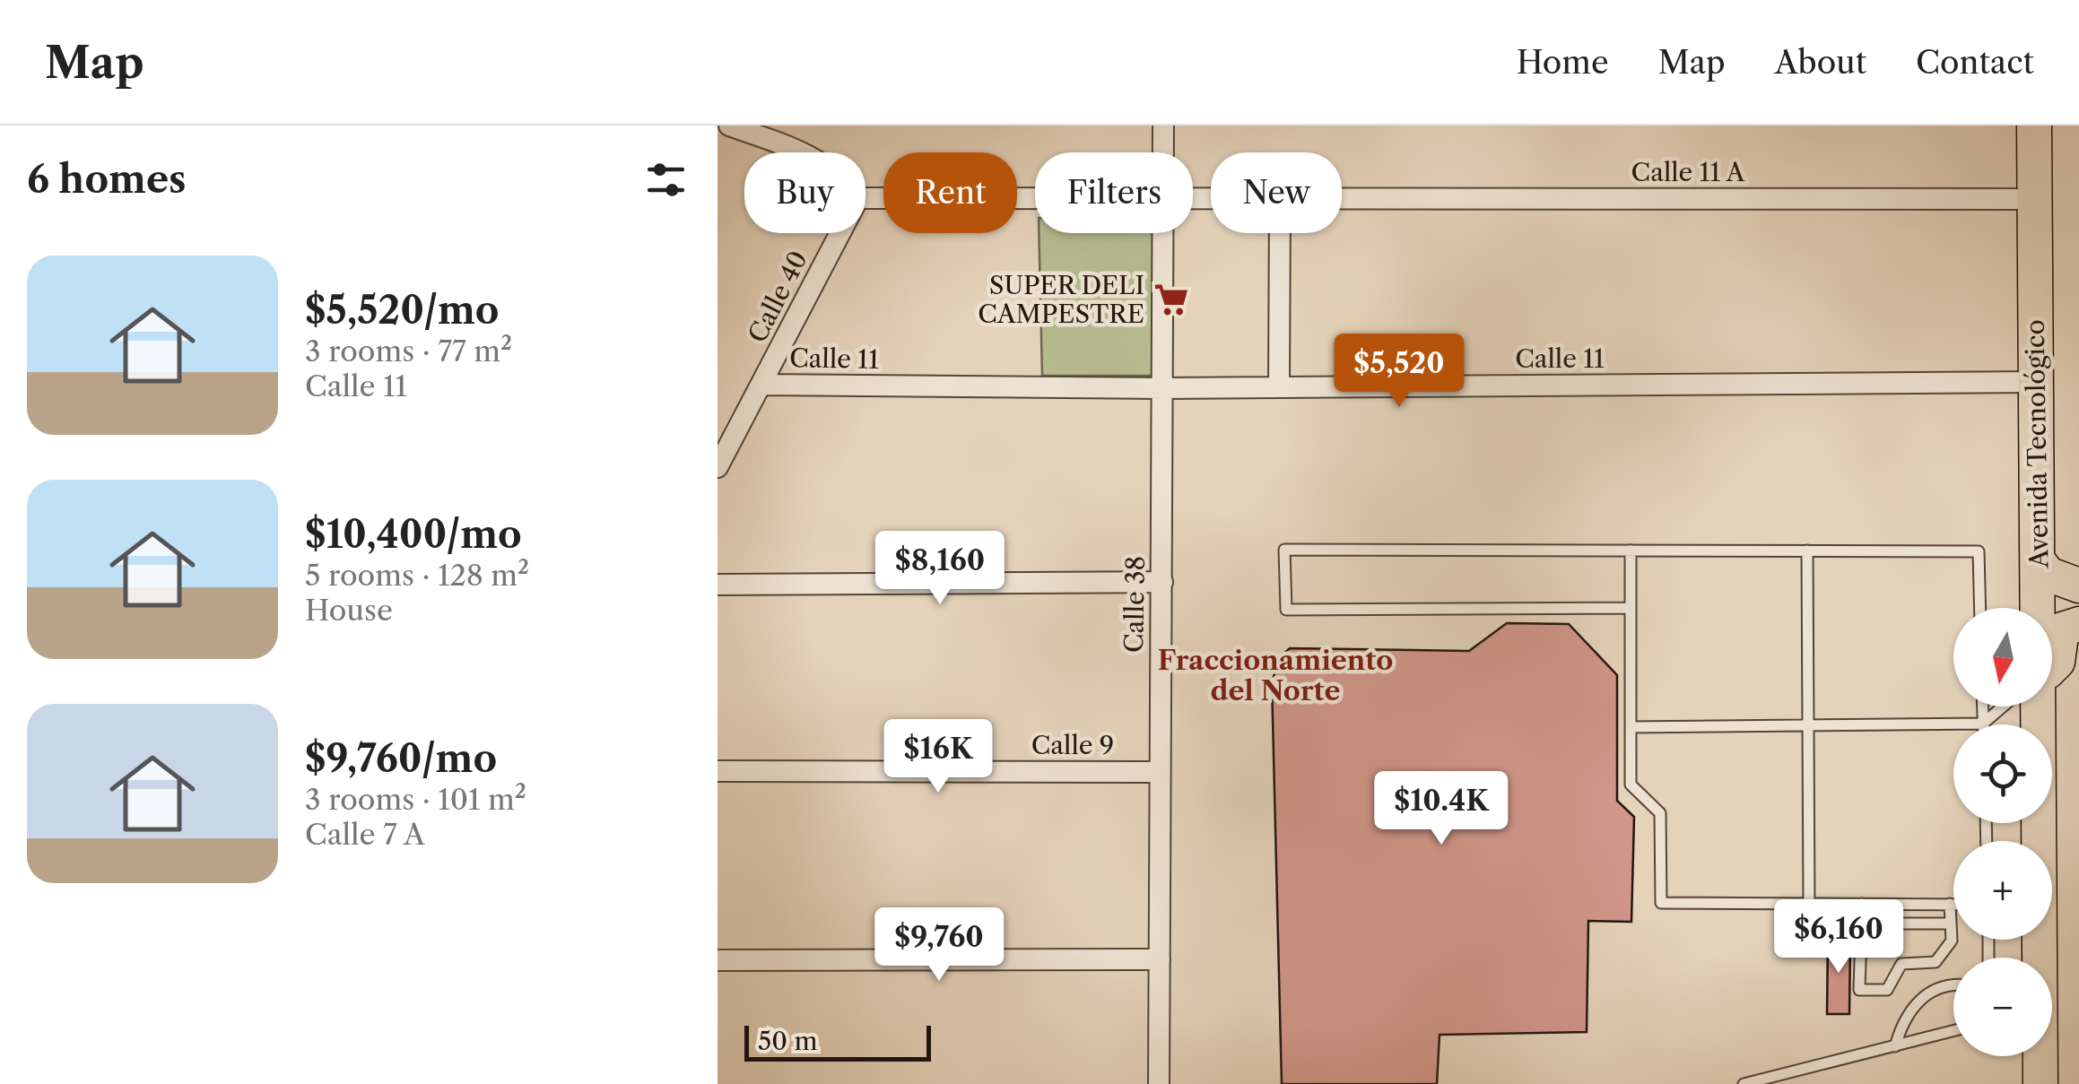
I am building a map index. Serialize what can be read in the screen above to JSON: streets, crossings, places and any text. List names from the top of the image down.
{
  "streets": {
    "main road": ["Avenida Tecnológico"],
    "street": [
      "Calle 11 A",
      "Calle 40",
      "Calle 11",
      "Calle 38",
      "Calle 9"
    ]
  },
  "crossings": [
    ["Calle 11 A", "Avenida Tecnológico"],
    ["Calle 40", "Calle 11"],
    ["Calle 11", "Avenida Tecnológico"],
    ["Calle 11", "Calle 38"],
    ["Calle 38", "Calle 9"]
  ],
  "districts": ["Fraccionamiento del Norte"],
  "places": {
    "supermarket": ["SUPER DELI CAMPESTRE"]
  },
  "scale_bar": "50 m",
  "north": "bottom",
  "page": {
    "header": "Map",
    "nav": [
      "Home",
      "Map",
      "About",
      "Contact"
    ],
    "heading": "6 homes",
    "chip": [
      "Buy",
      "Rent",
      "Filters",
      "New"
    ],
    "list": [
      {
        "name": "$5,520/mo",
        "note": "3 rooms · 77 m² · Calle 11"
      },
      {
        "name": "$10,400/mo",
        "note": "5 rooms · 128 m² · House"
      },
      {
        "name": "$9,760/mo",
        "note": "3 rooms · 101 m² · Calle 7 A"
      }
    ],
    "price": [
      "$5,520",
      "$8,160",
      "$16K",
      "$10.4K",
      "$6,160",
      "$9,760"
    ],
    "map_buttons": ["+", "−"],
    "scale": "50 m"
  }
}
